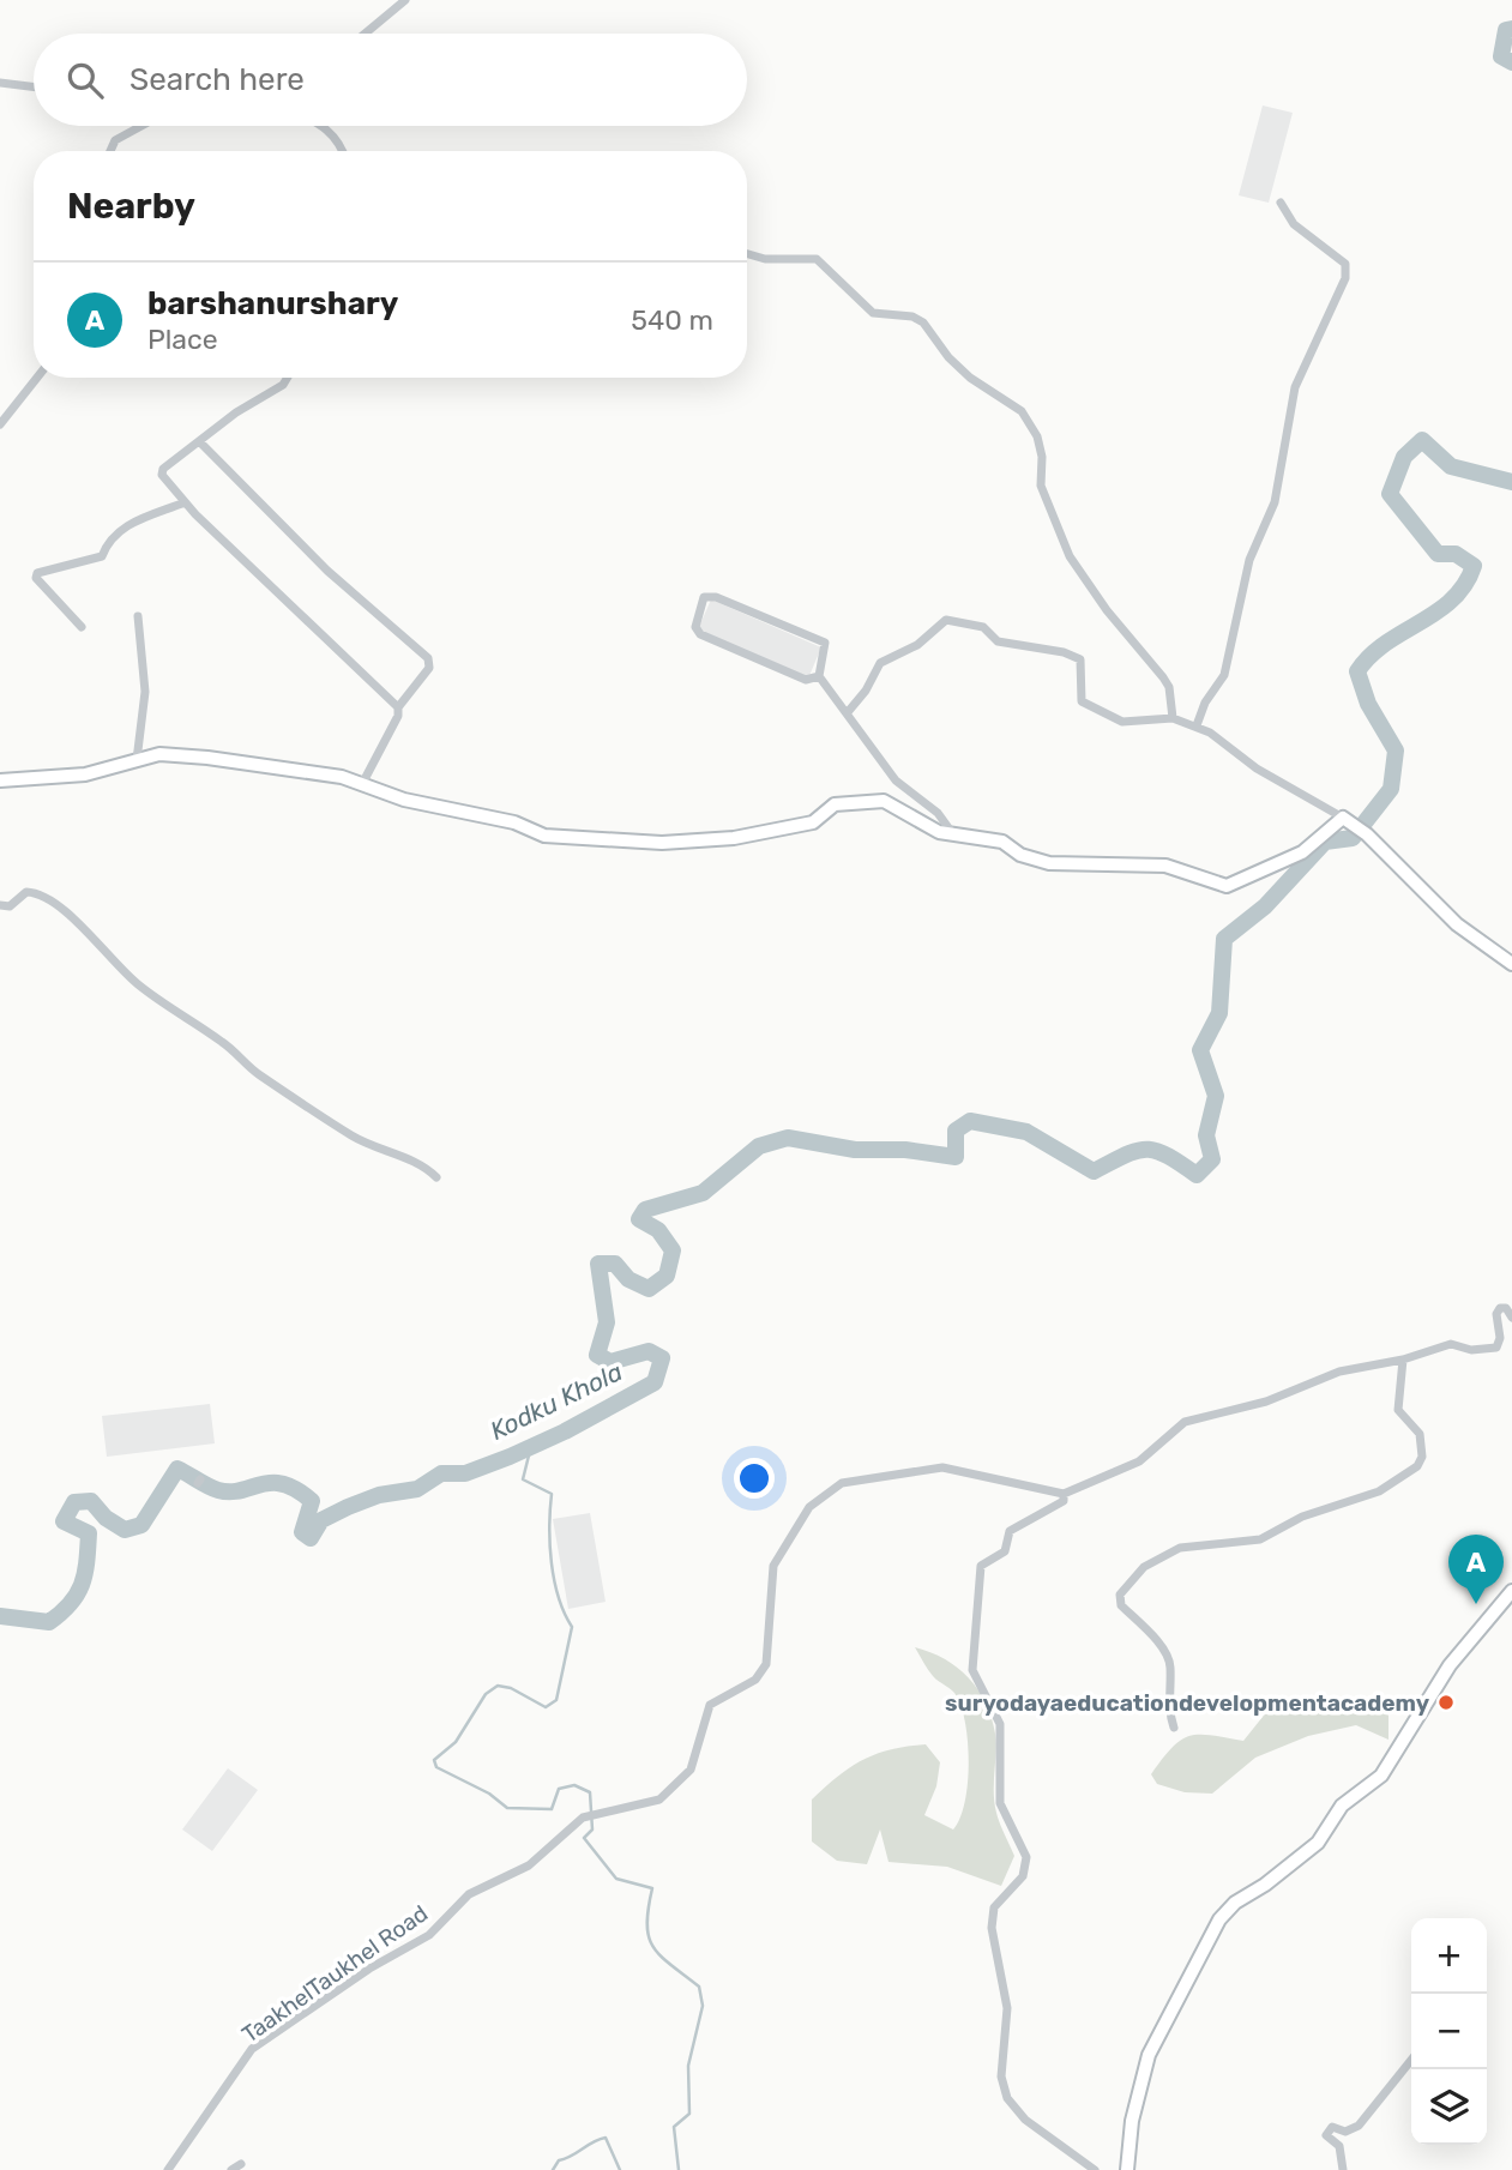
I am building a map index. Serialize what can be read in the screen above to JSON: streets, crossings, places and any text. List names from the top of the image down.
{
  "streets": {
    "street": ["TaakhelTaukhel Road"]
  },
  "water": ["Kodku Khola"],
  "places": ["suryodayaeducationdevelopmentacademy"],
  "page": {
    "search": "Search here",
    "heading": "Nearby",
    "list": [
      {
        "mark": "A",
        "name": "barshanurshary",
        "note": "Place",
        "value": "540 m"
      }
    ],
    "pins": "A",
    "map_buttons": ["+", "−"]
  }
}
